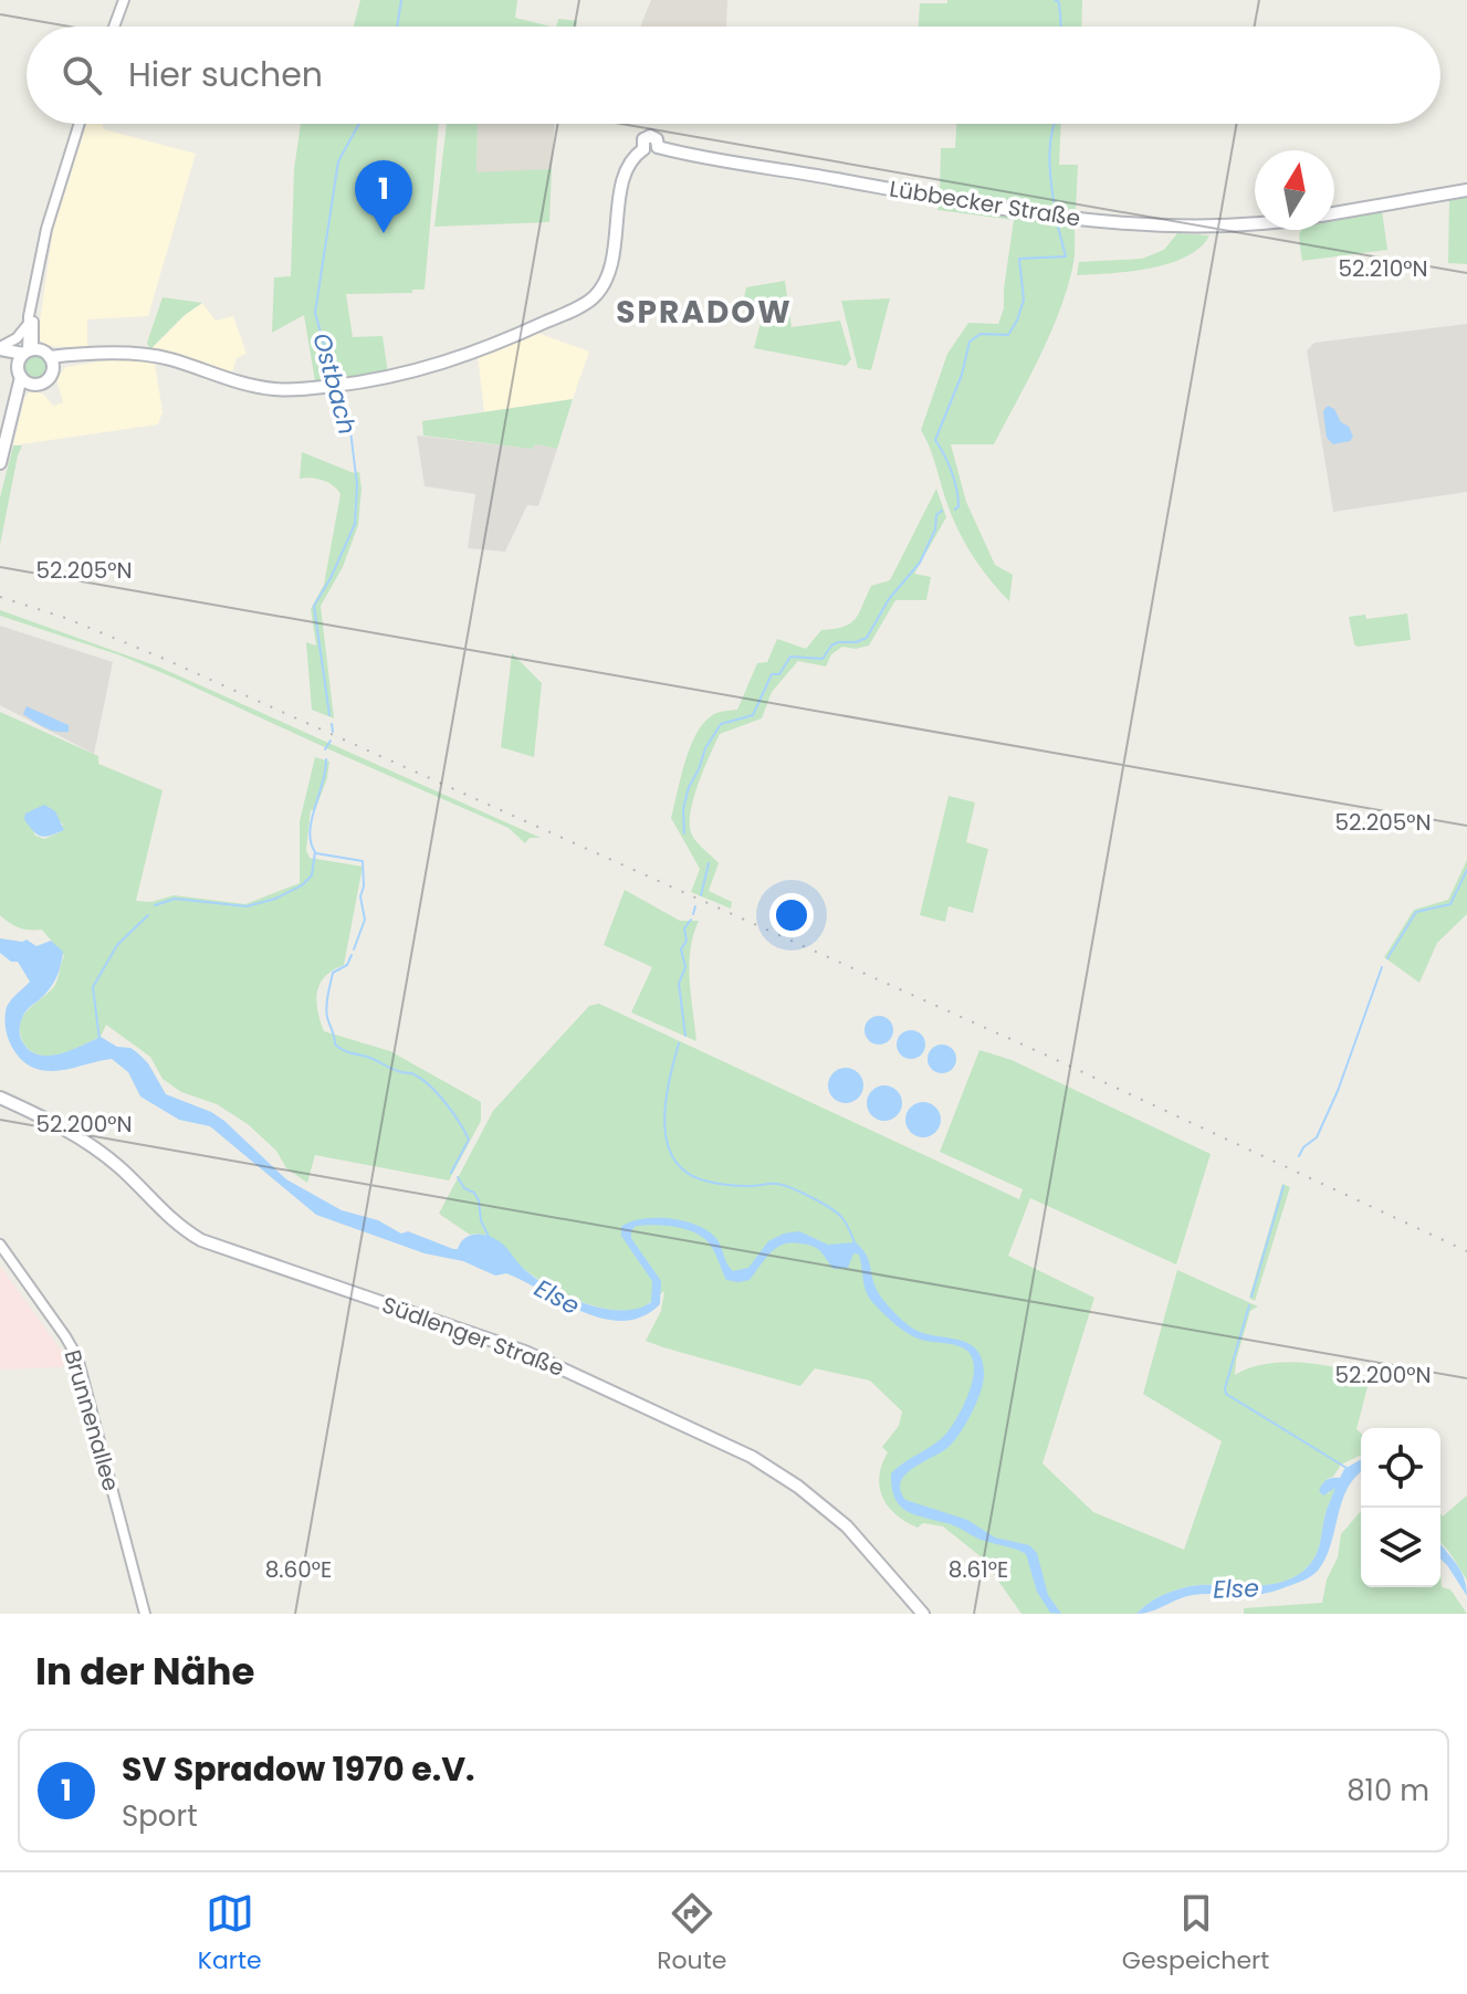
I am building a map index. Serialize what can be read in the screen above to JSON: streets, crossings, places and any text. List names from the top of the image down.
{
  "streets": {
    "main road": ["Lübbecker Straße", "Südlenger Straße"],
    "street": ["Brunnenallee"]
  },
  "districts": ["SPRADOW"],
  "water": ["Ostbach", "Else"],
  "north": "top",
  "page": {
    "search": "Hier suchen",
    "pins": "1",
    "heading": "In der Nähe",
    "list": [
      {
        "mark": "1",
        "name": "SV Spradow 1970 e.V.",
        "note": "Sport",
        "value": "810 m"
      }
    ],
    "nav": ["Karte", "Route", "Gespeichert"]
  },
  "coordinates": [
    "52.210°N",
    "52.205°N",
    "52.200°N",
    "8.60°E",
    "8.61°E"
  ]
}
